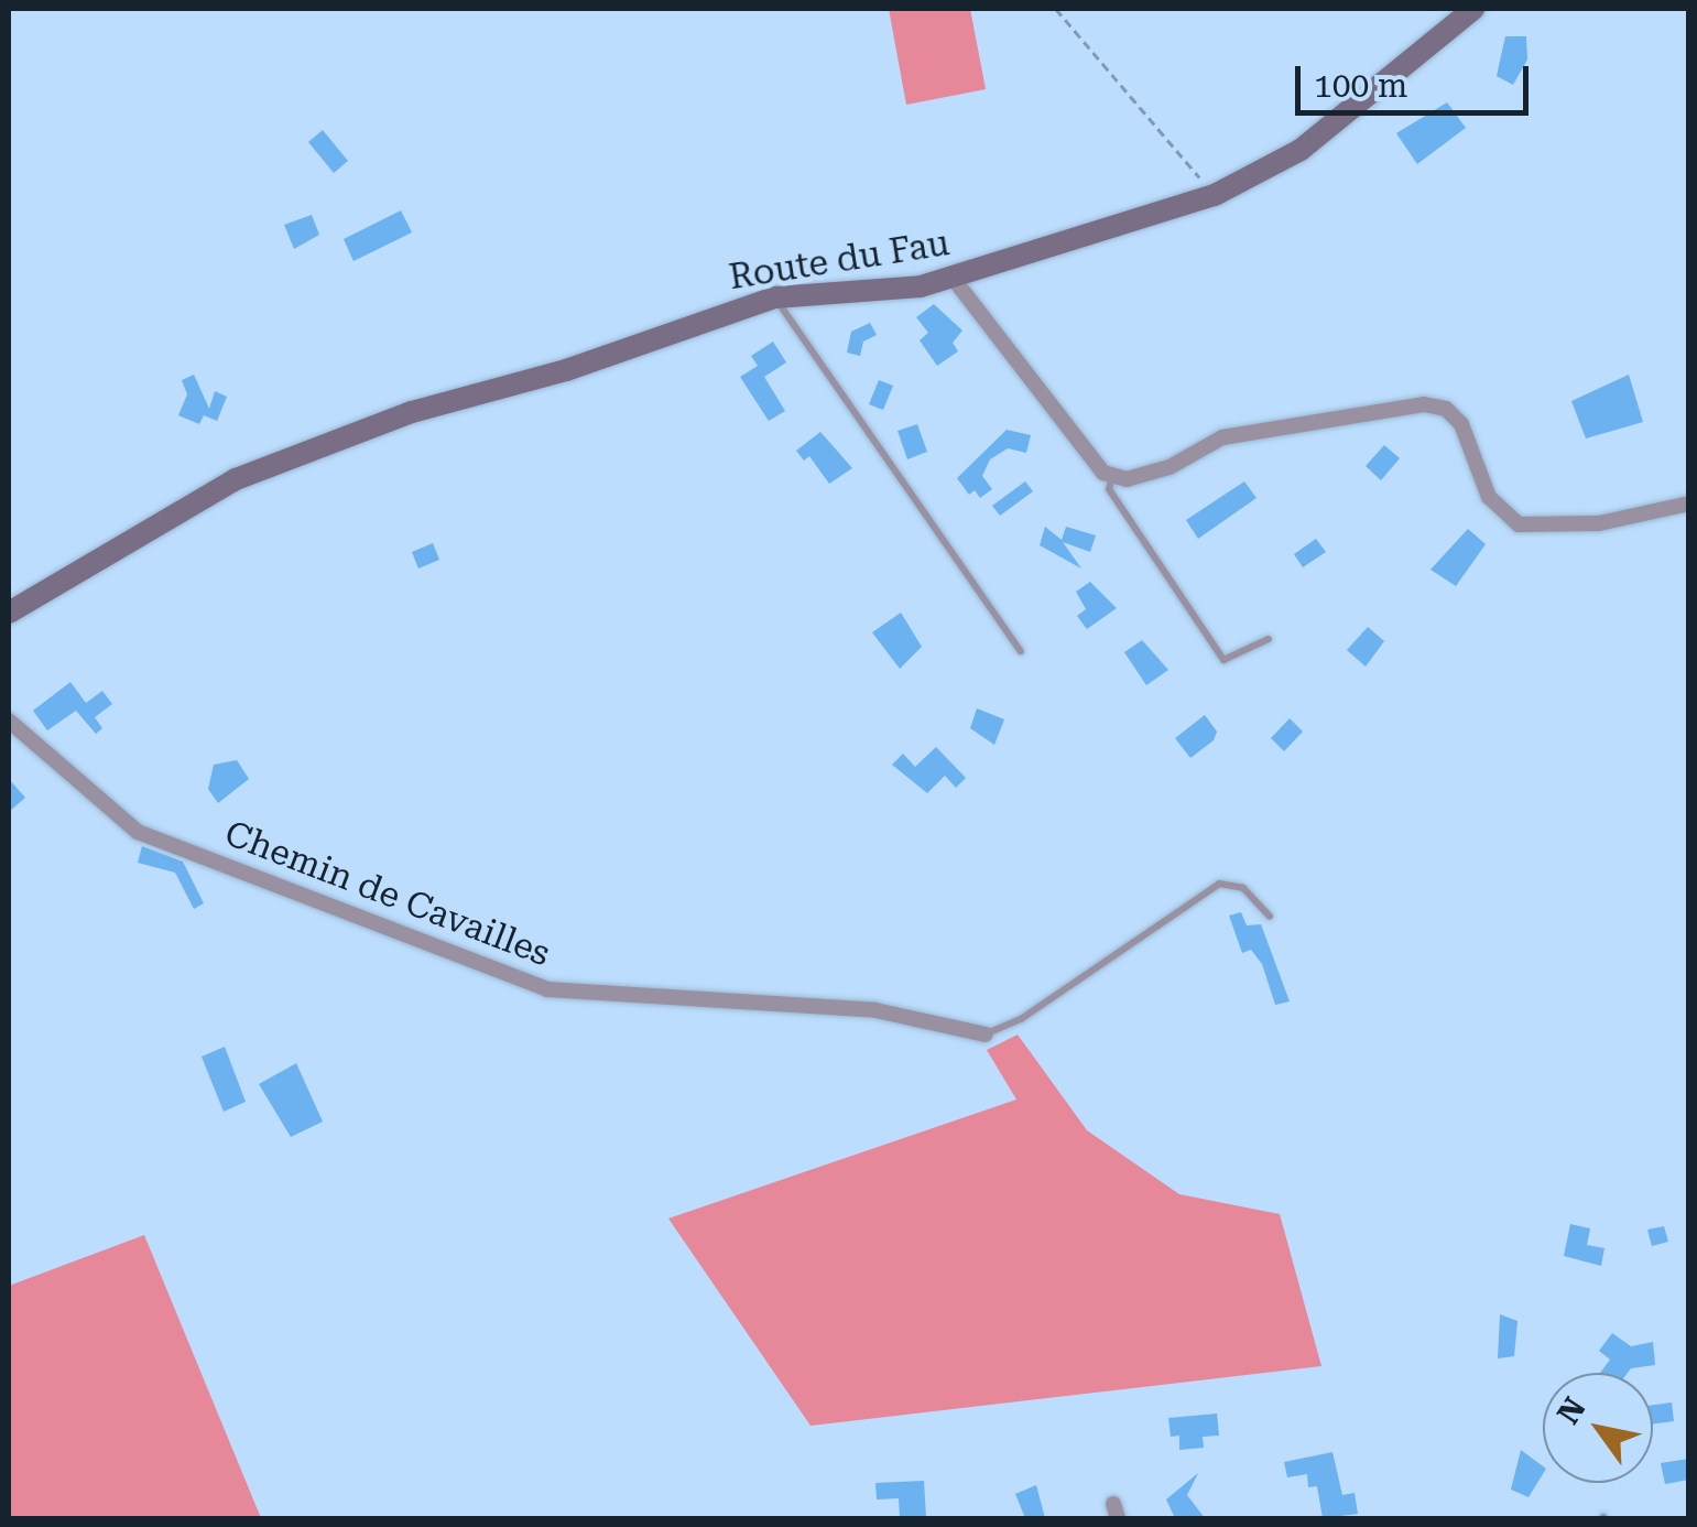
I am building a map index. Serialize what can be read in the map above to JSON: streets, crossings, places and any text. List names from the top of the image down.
{
  "streets": {
    "street": ["Route du Fau", "Chemin de Cavailles"]
  },
  "scale_bar": "100 m",
  "north": "top left"
}
